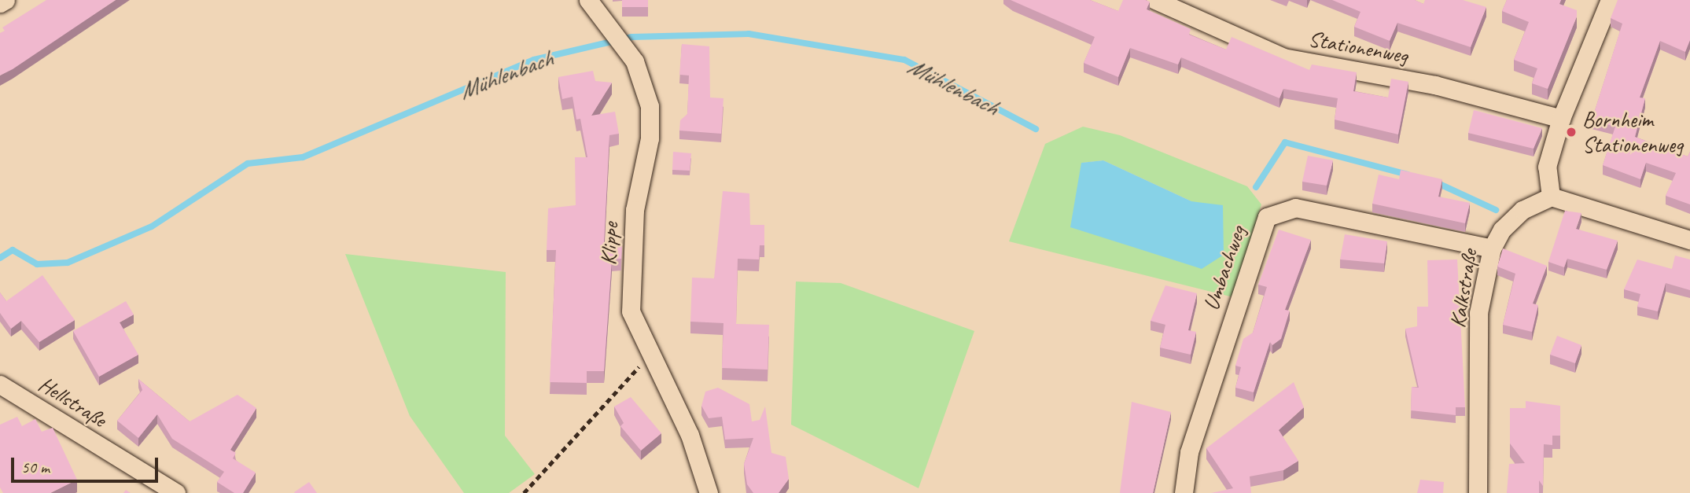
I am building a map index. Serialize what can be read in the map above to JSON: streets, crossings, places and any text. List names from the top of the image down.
{
  "streets": {
    "street": [
      "Stationenweg",
      "Klippe",
      "Umbachweg",
      "Kalkstraße",
      "Hellstraße"
    ]
  },
  "crossings": [
    ["Umbachweg", "Kalkstraße"]
  ],
  "water": ["Mühlenbach"],
  "places": ["Bornheim Stationenweg"],
  "scale_bar": "50 m"
}
